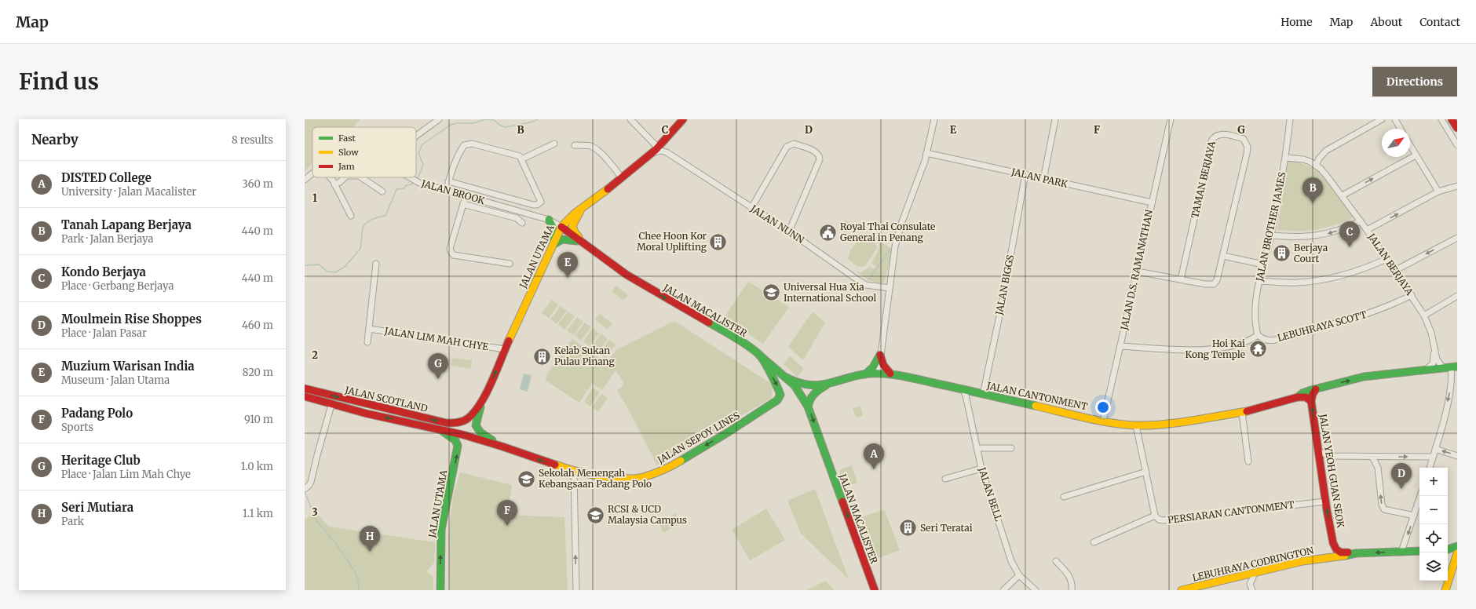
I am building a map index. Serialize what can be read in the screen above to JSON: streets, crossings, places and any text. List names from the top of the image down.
{
  "streets": {
    "main road": [
      "JALAN UTAMA",
      "JALAN MACALISTER",
      "JALAN CANTONMENT",
      "JALAN SCOTLAND",
      "JALAN SEPOY LINES",
      "JALAN YEOH GUAN SEOK",
      "LEBUHRAYA CODRINGTON"
    ],
    "street": [
      "JALAN PARK",
      "TAMAN BERJAYA",
      "JALAN BROOK",
      "JALAN NUNN",
      "JALAN BROTHER JAMES",
      "JALAN BERJAYA",
      "JALAN D.S. RAMANATHAN",
      "JALAN BIGGS",
      "LEBUHRAYA SCOTT",
      "JALAN LIM MAH CHYE",
      "JALAN BELL",
      "PERSIARAN CANTONMENT"
    ]
  },
  "crossings": [
    ["JALAN PARK", "JALAN D.S. RAMANATHAN"],
    ["JALAN PARK", "JALAN BIGGS"],
    ["TAMAN BERJAYA", "JALAN D.S. RAMANATHAN"],
    ["JALAN BROOK", "JALAN UTAMA"],
    ["JALAN BROOK", "JALAN MACALISTER"],
    ["JALAN BROTHER JAMES", "JALAN BERJAYA"],
    ["JALAN BROTHER JAMES", "LEBUHRAYA SCOTT"],
    ["JALAN UTAMA", "JALAN MACALISTER"],
    ["JALAN UTAMA", "JALAN LIM MAH CHYE"],
    ["JALAN UTAMA", "JALAN SCOTLAND"],
    ["JALAN BERJAYA", "LEBUHRAYA SCOTT"],
    ["JALAN BERJAYA", "JALAN CANTONMENT"],
    ["JALAN D.S. RAMANATHAN", "JALAN CANTONMENT"],
    ["JALAN BIGGS", "JALAN CANTONMENT"],
    ["JALAN MACALISTER", "JALAN SEPOY LINES"],
    ["JALAN CANTONMENT", "JALAN BELL"],
    ["JALAN CANTONMENT", "PERSIARAN CANTONMENT"],
    ["JALAN SCOTLAND", "JALAN SEPOY LINES"],
    ["JALAN YEOH GUAN SEOK", "PERSIARAN CANTONMENT"]
  ],
  "one_way": ["JALAN UTAMA", "JALAN MACALISTER", "JALAN YEOH GUAN SEOK"],
  "places": {
    "public building": ["Royal Thai Consulate General in Penang"],
    "building": [
      "Chee Hoon Kor Moral Uplifting",
      "Berjaya Court",
      "Kelab Sukan Pulau Pinang",
      "Seri Teratai"
    ],
    "school or university": ["Universal Hua Xia International School", "Sekolah Menengah Kebangsaan Padang Polo", "RCSI & UCD Malaysia Campus"],
    "temple": ["Hoi Kai Kong Temple"]
  },
  "legend": ["Fast", "Slow", "Jam"],
  "north": "top right",
  "page": {
    "header": "Map",
    "nav": [
      "Home",
      "Map",
      "About",
      "Contact"
    ],
    "buttons": "Directions",
    "title": "Find us",
    "heading": ["Nearby", "8 results"],
    "list": [
      {
        "mark": "A",
        "name": "DISTED College",
        "note": "University · Jalan Macalister",
        "value": "360 m"
      },
      {
        "mark": "B",
        "name": "Tanah Lapang Berjaya",
        "note": "Park · Jalan Berjaya",
        "value": "440 m"
      },
      {
        "mark": "C",
        "name": "Kondo Berjaya",
        "note": "Place · Gerbang Berjaya",
        "value": "440 m"
      },
      {
        "mark": "D",
        "name": "Moulmein Rise Shoppes",
        "note": "Place · Jalan Pasar",
        "value": "460 m"
      },
      {
        "mark": "E",
        "name": "Muzium Warisan India",
        "note": "Museum · Jalan Utama",
        "value": "820 m"
      },
      {
        "mark": "F",
        "name": "Padang Polo",
        "note": "Sports",
        "value": "910 m"
      },
      {
        "mark": "G",
        "name": "Heritage Club",
        "note": "Place · Jalan Lim Mah Chye",
        "value": "1.0 km"
      },
      {
        "mark": "H",
        "name": "Seri Mutiara",
        "note": "Park",
        "value": "1.1 km"
      }
    ],
    "pins": [
      "B",
      "C",
      "E",
      "G",
      "A",
      "D",
      "F",
      "H"
    ],
    "map_buttons": ["+", "−"]
  },
  "grid": {
    "columns": [
      "B",
      "C",
      "D",
      "E",
      "F",
      "G"
    ],
    "rows": ["1", "2", "3"]
  }
}
